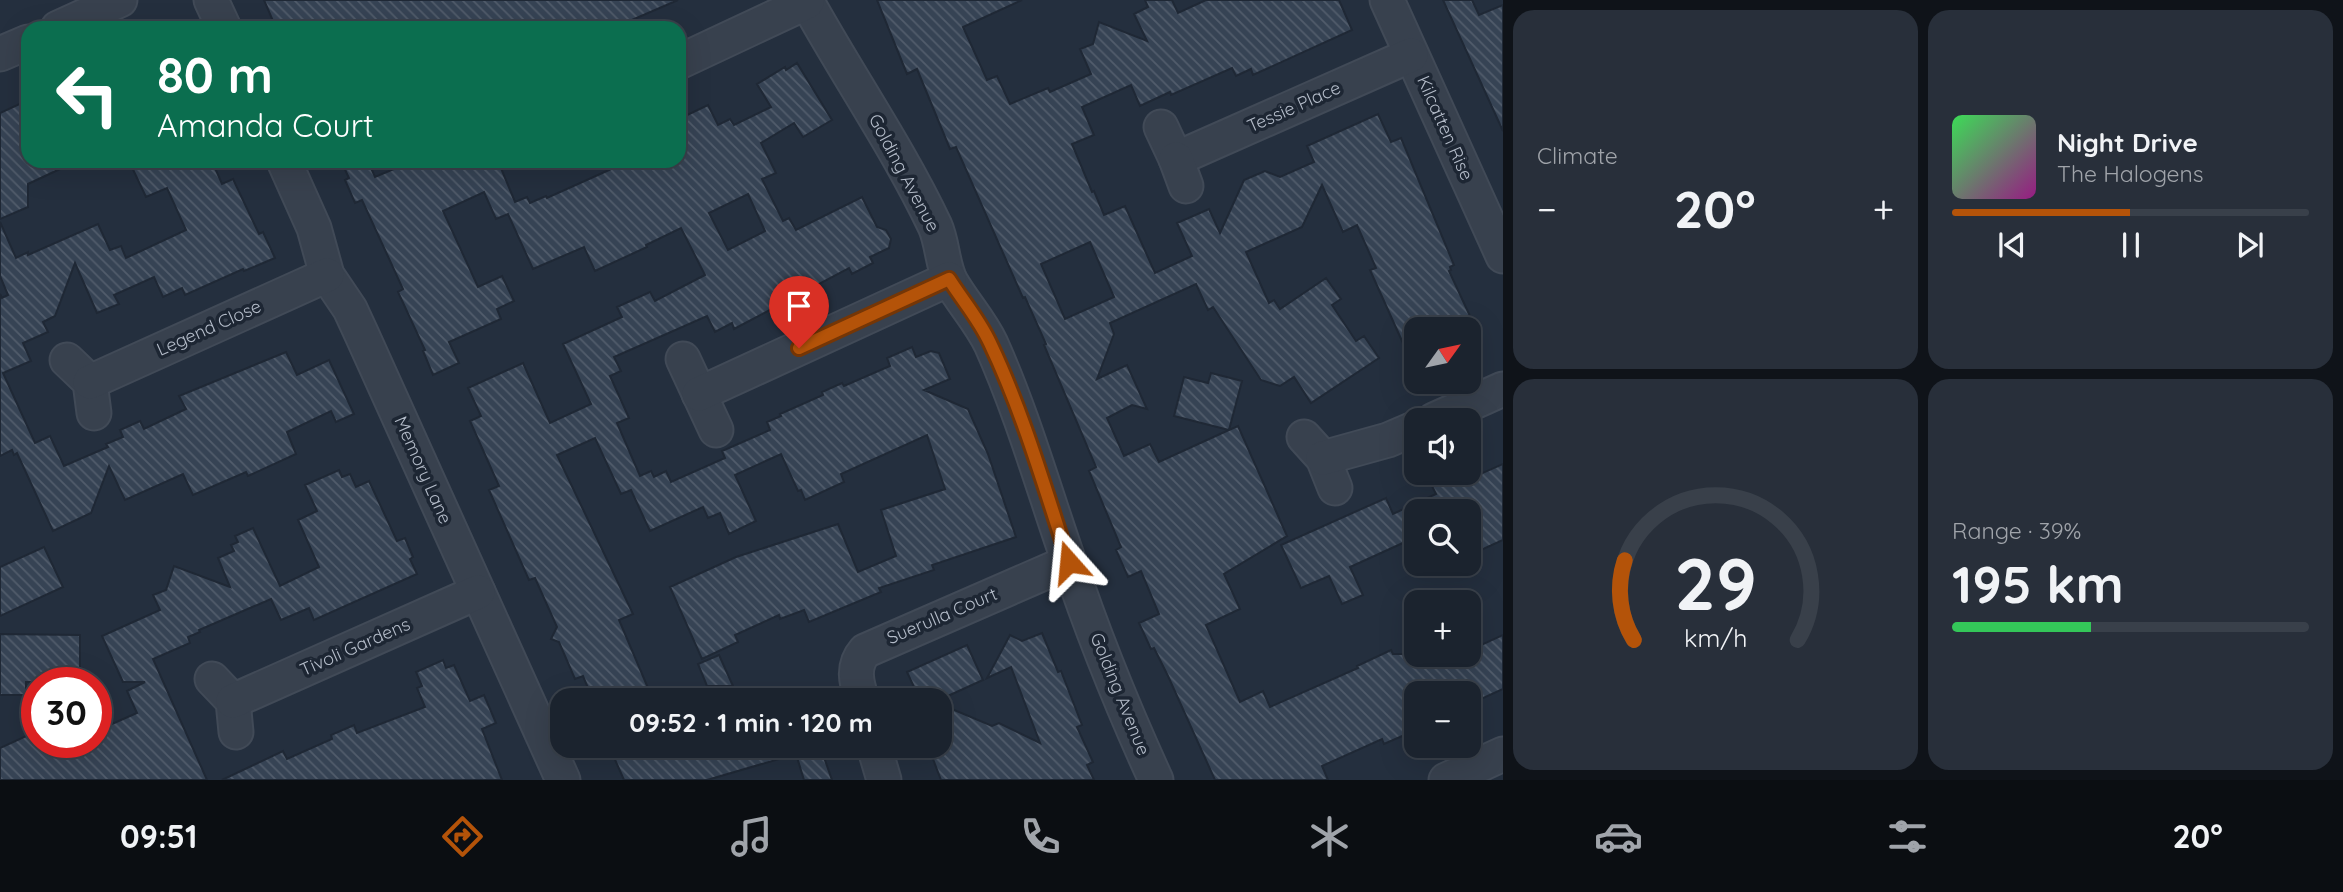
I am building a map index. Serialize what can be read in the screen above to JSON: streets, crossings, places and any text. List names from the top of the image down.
{
  "streets": {
    "street": [
      "Tessie Place",
      "Kilcatten Rise",
      "Golding Avenue",
      "Legend Close",
      "Memory Lane",
      "Suerulla Court",
      "Tivoli Gardens"
    ]
  },
  "crossings": [
    ["Tessie Place", "Kilcatten Rise"],
    ["Golding Avenue", "Suerulla Court"],
    ["Legend Close", "Memory Lane"],
    ["Memory Lane", "Tivoli Gardens"]
  ],
  "north": "top right",
  "page": {
    "tile": [
      "Climate",
      ["Range · 39%", "195 km"]
    ],
    "turn": ["80 m", "Amanda Court"],
    "song": ["Night Drive", "The Halogens"],
    "heat": ["−", "20°", "+"],
    "map_buttons": ["+", "−"],
    "limit": "30",
    "trip": "09:52 · 1 min · 120 m",
    "tabs": ["09:51", "20°"],
    "gauge": ["29", "km/h"]
  }
}
